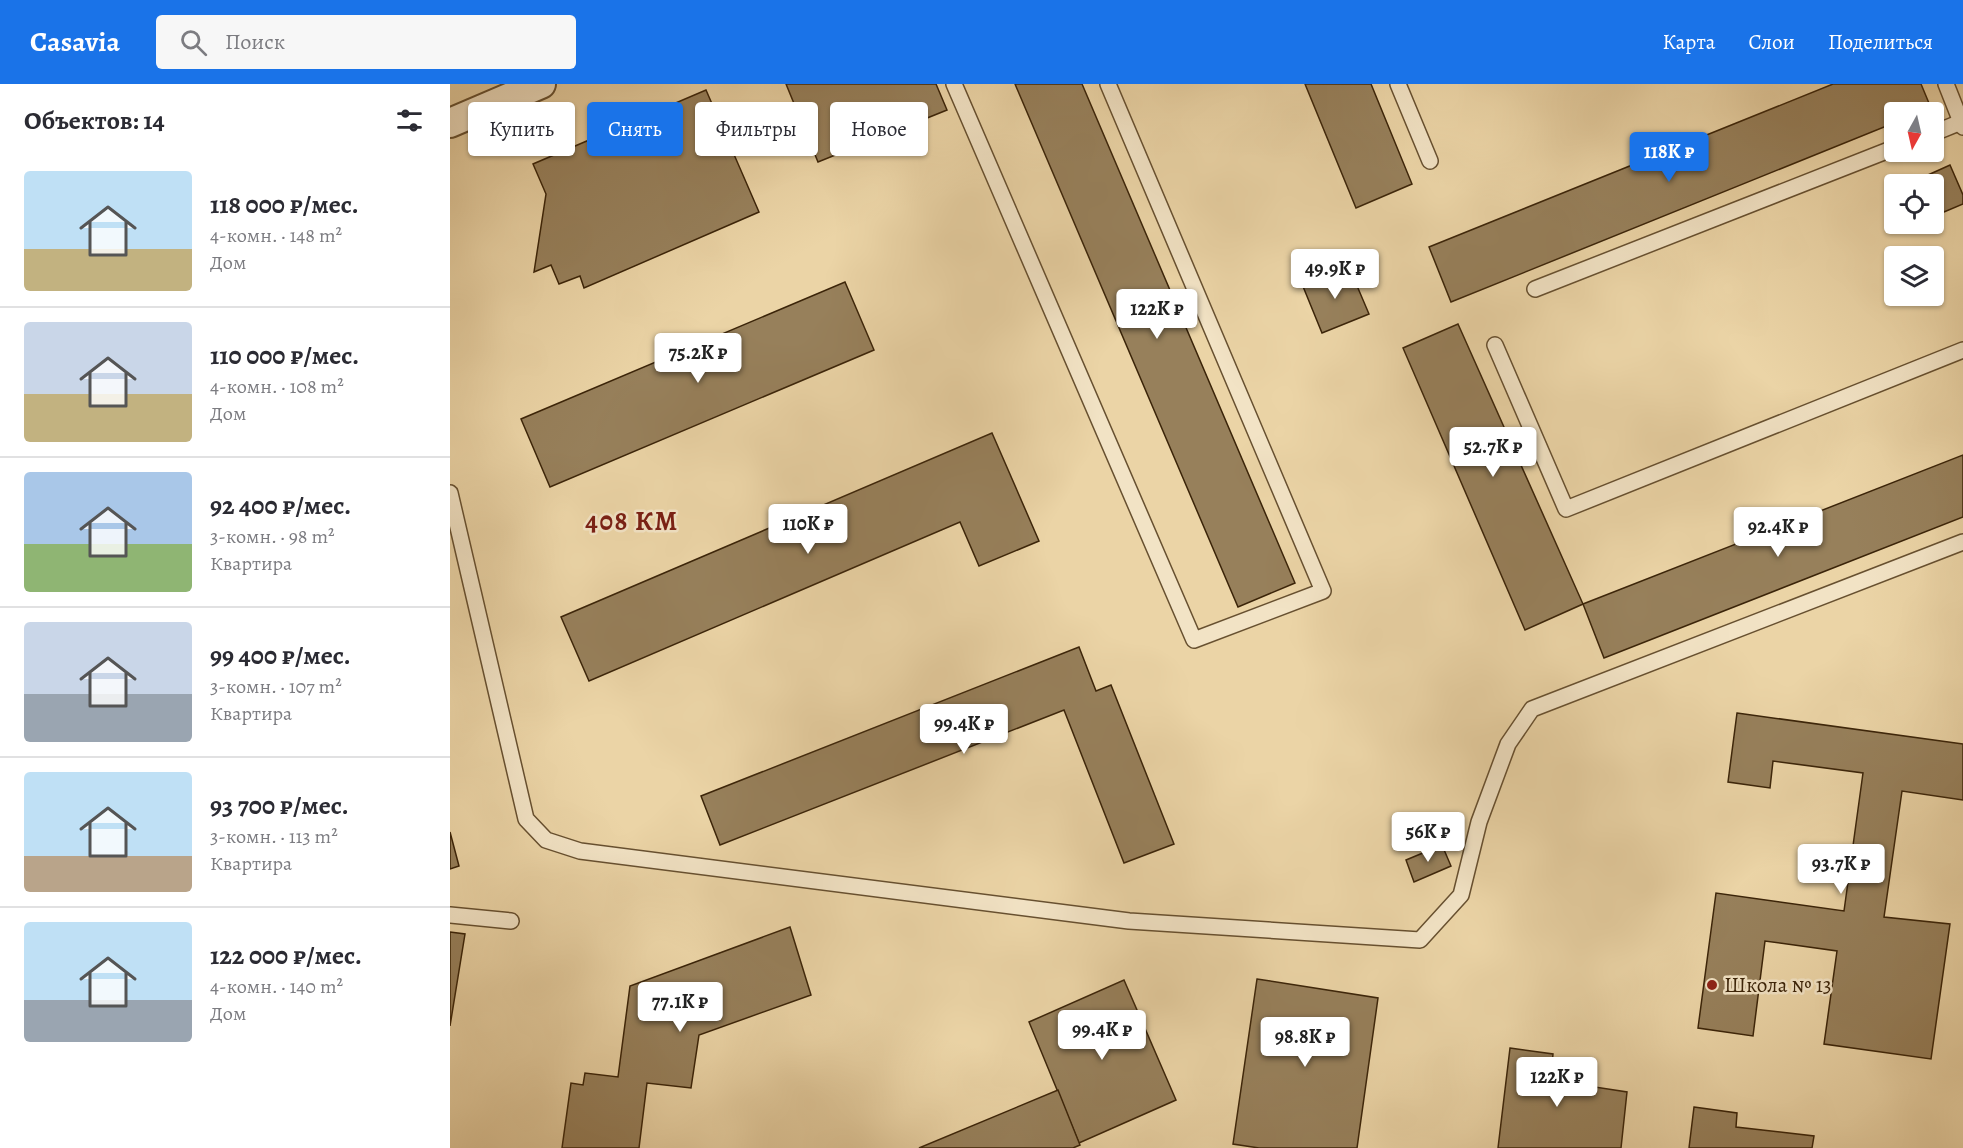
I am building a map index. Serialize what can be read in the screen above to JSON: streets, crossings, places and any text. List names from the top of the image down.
{
  "districts": ["408 КМ"],
  "places": ["Школа № 13"],
  "north": "bottom",
  "page": {
    "header": "Casavia",
    "search": "Поиск",
    "nav": ["Карта", "Слои", "Поделиться"],
    "heading": "Объектов: 14",
    "chip": [
      "Купить",
      "Снять",
      "Фильтры",
      "Новое"
    ],
    "price": [
      "118K ₽",
      "49.9K ₽",
      "122K ₽",
      "75.2K ₽",
      "52.7K ₽",
      "110K ₽",
      "92.4K ₽",
      "99.4K ₽",
      "56K ₽",
      "93.7K ₽",
      "77.1K ₽",
      "99.4K ₽",
      "98.8K ₽",
      "122K ₽"
    ],
    "list": [
      {
        "name": "118 000 ₽/мес.",
        "note": "4-комн. · 148 m² · Дом"
      },
      {
        "name": "110 000 ₽/мес.",
        "note": "4-комн. · 108 m² · Дом"
      },
      {
        "name": "92 400 ₽/мес.",
        "note": "3-комн. · 98 m² · Квартира"
      },
      {
        "name": "99 400 ₽/мес.",
        "note": "3-комн. · 107 m² · Квартира"
      },
      {
        "name": "93 700 ₽/мес.",
        "note": "3-комн. · 113 m² · Квартира"
      },
      {
        "name": "122 000 ₽/мес.",
        "note": "4-комн. · 140 m² · Дом"
      }
    ]
  }
}
